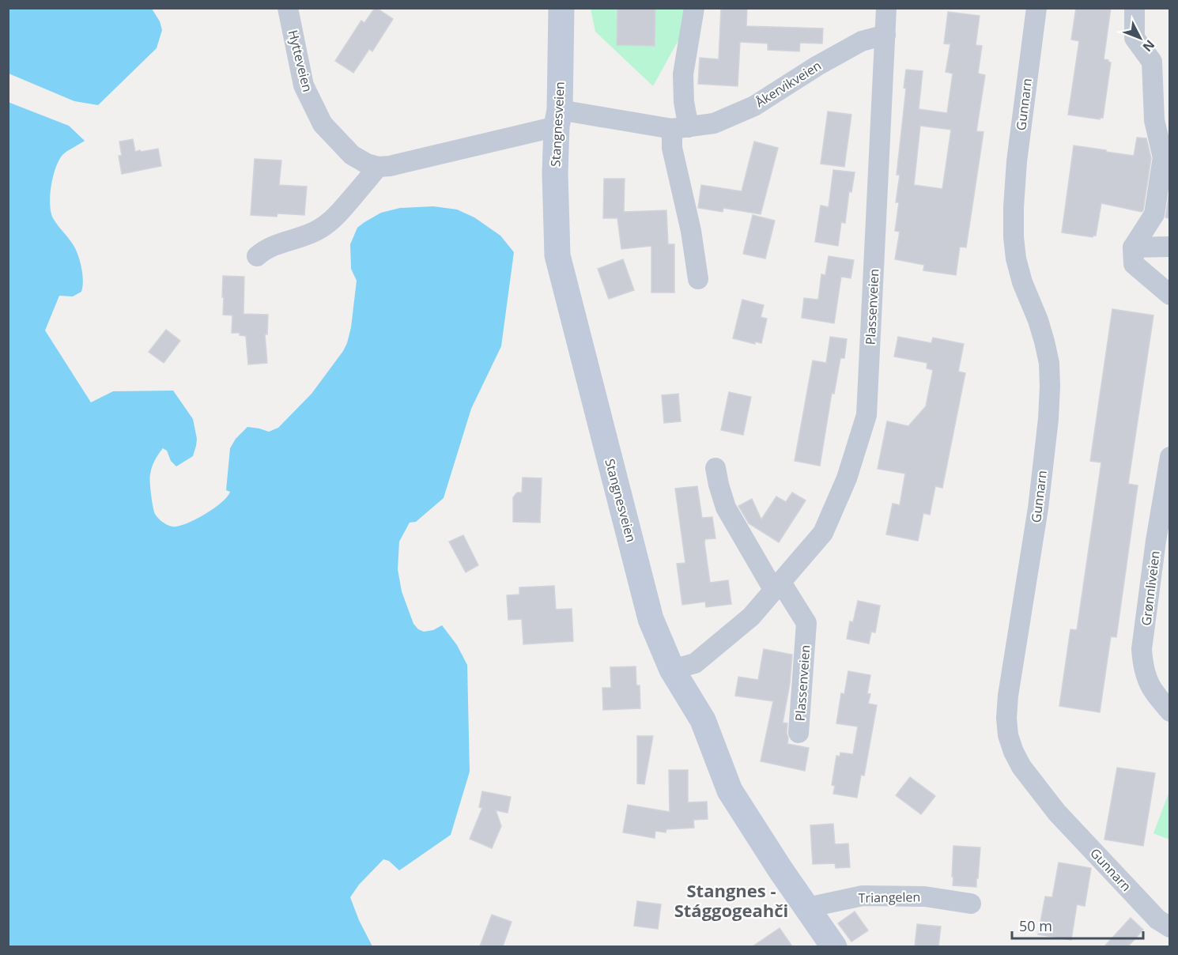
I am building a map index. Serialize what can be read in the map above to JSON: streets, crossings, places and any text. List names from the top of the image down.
{
  "streets": {
    "main road": ["Stangnesveien"],
    "street": [
      "Hytteveien",
      "Åkervikveien",
      "Gunnarn",
      "Plassenveien",
      "Grønnliveien",
      "Triangelen"
    ]
  },
  "crossings": [
    ["Åkervikveien", "Stangnesveien"],
    ["Åkervikveien", "Plassenveien"],
    ["Stangnesveien", "Plassenveien"],
    ["Stangnesveien", "Triangelen"]
  ],
  "districts": ["Stangnes - Stággogeahči"],
  "scale_bar": "50 m",
  "north": "bottom right"
}
